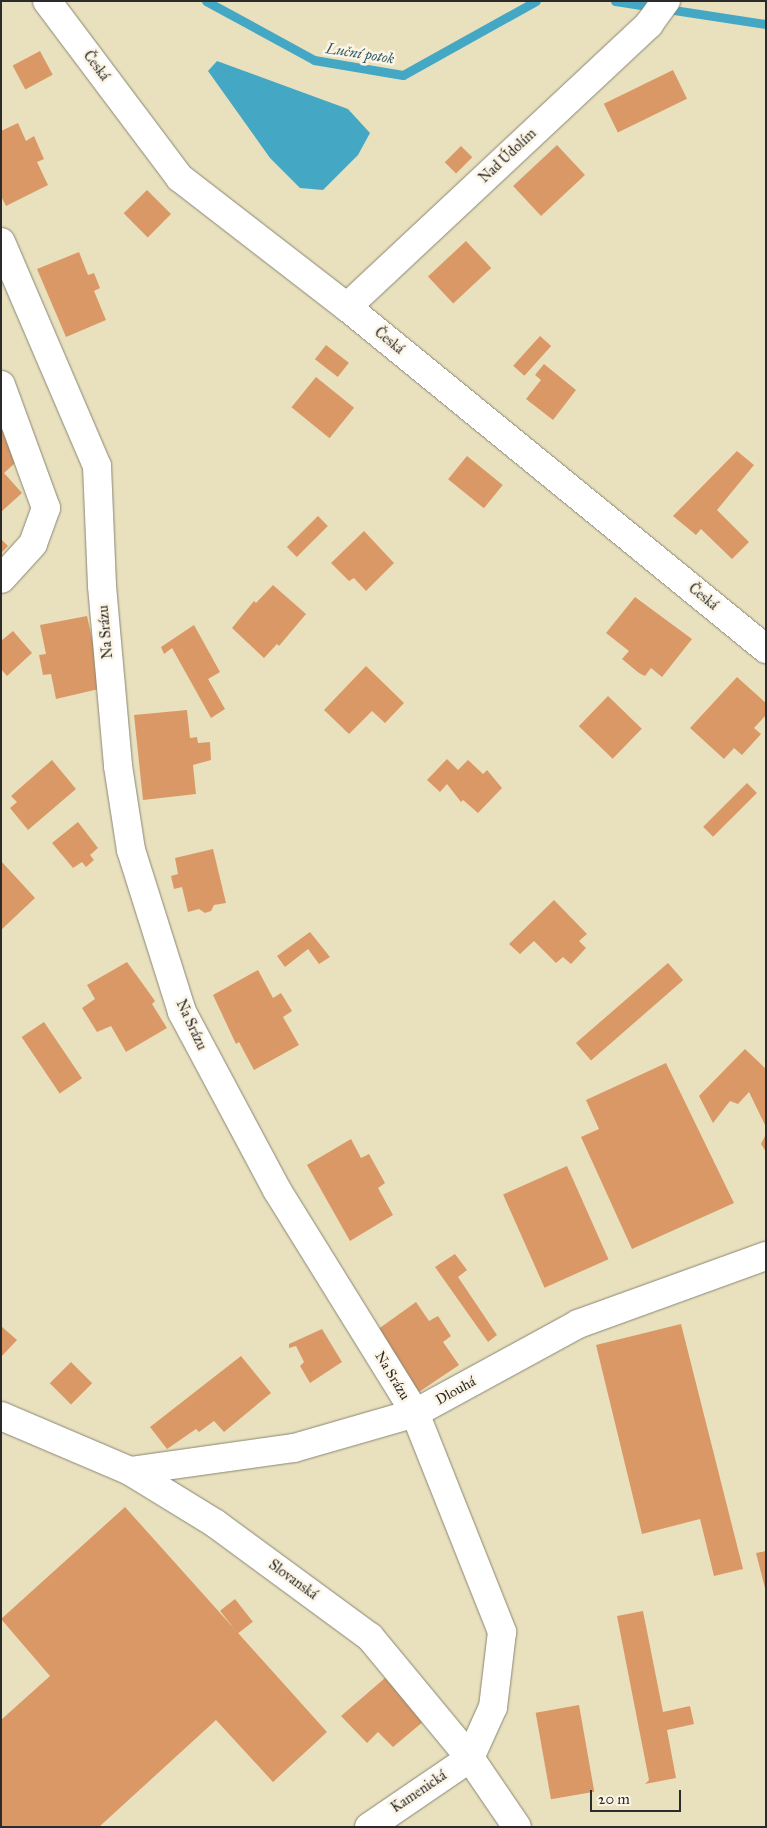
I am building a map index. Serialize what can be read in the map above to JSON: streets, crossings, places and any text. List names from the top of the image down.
{
  "streets": {
    "street": [
      "Česká",
      "Nad Údolím",
      "Na Srázu",
      "Dlouhá",
      "Slovanská",
      "Kamenická"
    ]
  },
  "crossings": [
    ["Česká", "Nad Údolím"],
    ["Na Srázu", "Dlouhá"],
    ["Na Srázu", "Slovanská"],
    ["Na Srázu", "Kamenická"],
    ["Dlouhá", "Slovanská"],
    ["Slovanská", "Kamenická"]
  ],
  "water": ["Luční potok"],
  "scale_bar": "20 m"
}
